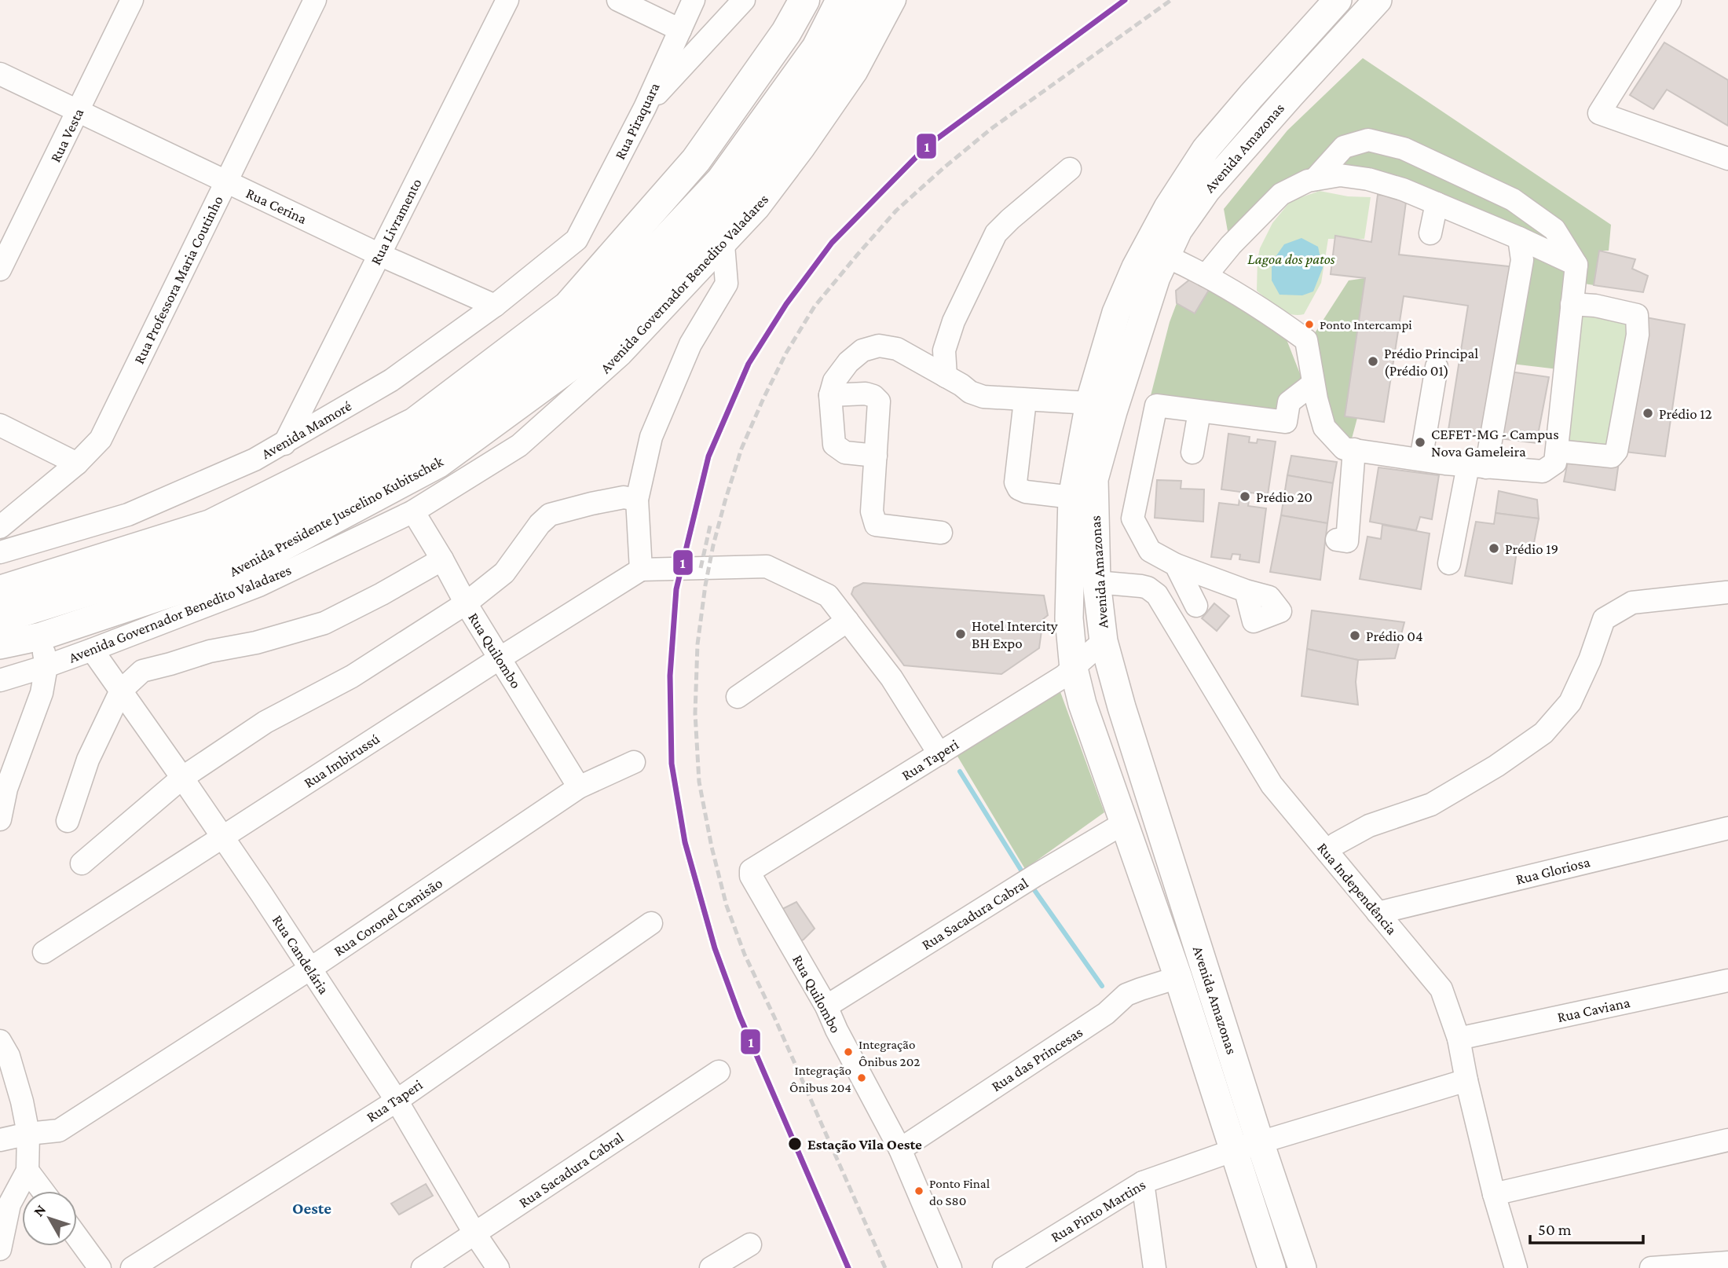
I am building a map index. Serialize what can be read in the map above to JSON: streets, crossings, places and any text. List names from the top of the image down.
{
  "streets": {
    "highway": ["Avenida Presidente Juscelino Kubitschek"],
    "main road": ["Avenida Amazonas"],
    "street": [
      "Rua Piraquara",
      "Rua Vesta",
      "Rua Cerina",
      "Rua Livramento",
      "Rua Professora Maria Coutinho",
      "Avenida Governador Benedito Valadares",
      "Avenida Mamoré",
      "Rua Quilombo",
      "Rua Taperi",
      "Rua Imbirussú",
      "Rua Gloriosa",
      "Rua Independência",
      "Rua Sacadura Cabral",
      "Rua Coronel Camisão",
      "Rua Candelária",
      "Rua Caviana",
      "Rua das Princesas",
      "Rua Pinto Martins"
    ]
  },
  "crossings": [
    ["Rua Piraquara", "Avenida Mamoré"],
    ["Rua Vesta", "Rua Cerina"],
    ["Avenida Amazonas", "Rua Taperi"],
    ["Avenida Amazonas", "Rua Sacadura Cabral"],
    ["Avenida Amazonas", "Rua das Princesas"],
    ["Avenida Amazonas", "Rua Pinto Martins"],
    ["Rua Cerina", "Rua Livramento"],
    ["Rua Cerina", "Rua Professora Maria Coutinho"],
    ["Rua Cerina", "Avenida Mamoré"],
    ["Rua Livramento", "Avenida Mamoré"],
    ["Avenida Governador Benedito Valadares", "Avenida Presidente Juscelino Kubitschek"],
    ["Avenida Governador Benedito Valadares", "Rua Quilombo"],
    ["Avenida Governador Benedito Valadares", "Rua Candelária"],
    ["Rua Quilombo", "Rua Taperi"],
    ["Rua Quilombo", "Rua Imbirussú"],
    ["Rua Quilombo", "Rua Sacadura Cabral"],
    ["Rua Quilombo", "Rua Coronel Camisão"],
    ["Rua Quilombo", "Rua das Princesas"],
    ["Rua Taperi", "Rua Candelária"],
    ["Rua Imbirussú", "Rua Candelária"],
    ["Rua Gloriosa", "Rua Independência"],
    ["Rua Independência", "Rua Caviana"],
    ["Rua Independência", "Rua Pinto Martins"],
    ["Rua Sacadura Cabral", "Rua Candelária"],
    ["Rua Coronel Camisão", "Rua Candelária"]
  ],
  "districts": ["Oeste"],
  "parks": ["Lagoa dos patos"],
  "places": [
    "Ponto Intercampi",
    "Prédio Principal (Prédio 01)",
    "Prédio 12",
    "CEFET-MG - Campus Nova Gameleira",
    "Prédio 20",
    "Prédio 19",
    "Hotel Intercity BH Expo",
    "Prédio 04",
    "Integração Ônibus 202",
    "Integração Ônibus 204",
    "Estação Vila Oeste",
    "Ponto Final do S80"
  ],
  "lines": ["transit line 1"],
  "scale_bar": "50 m",
  "north": "top left"
}
